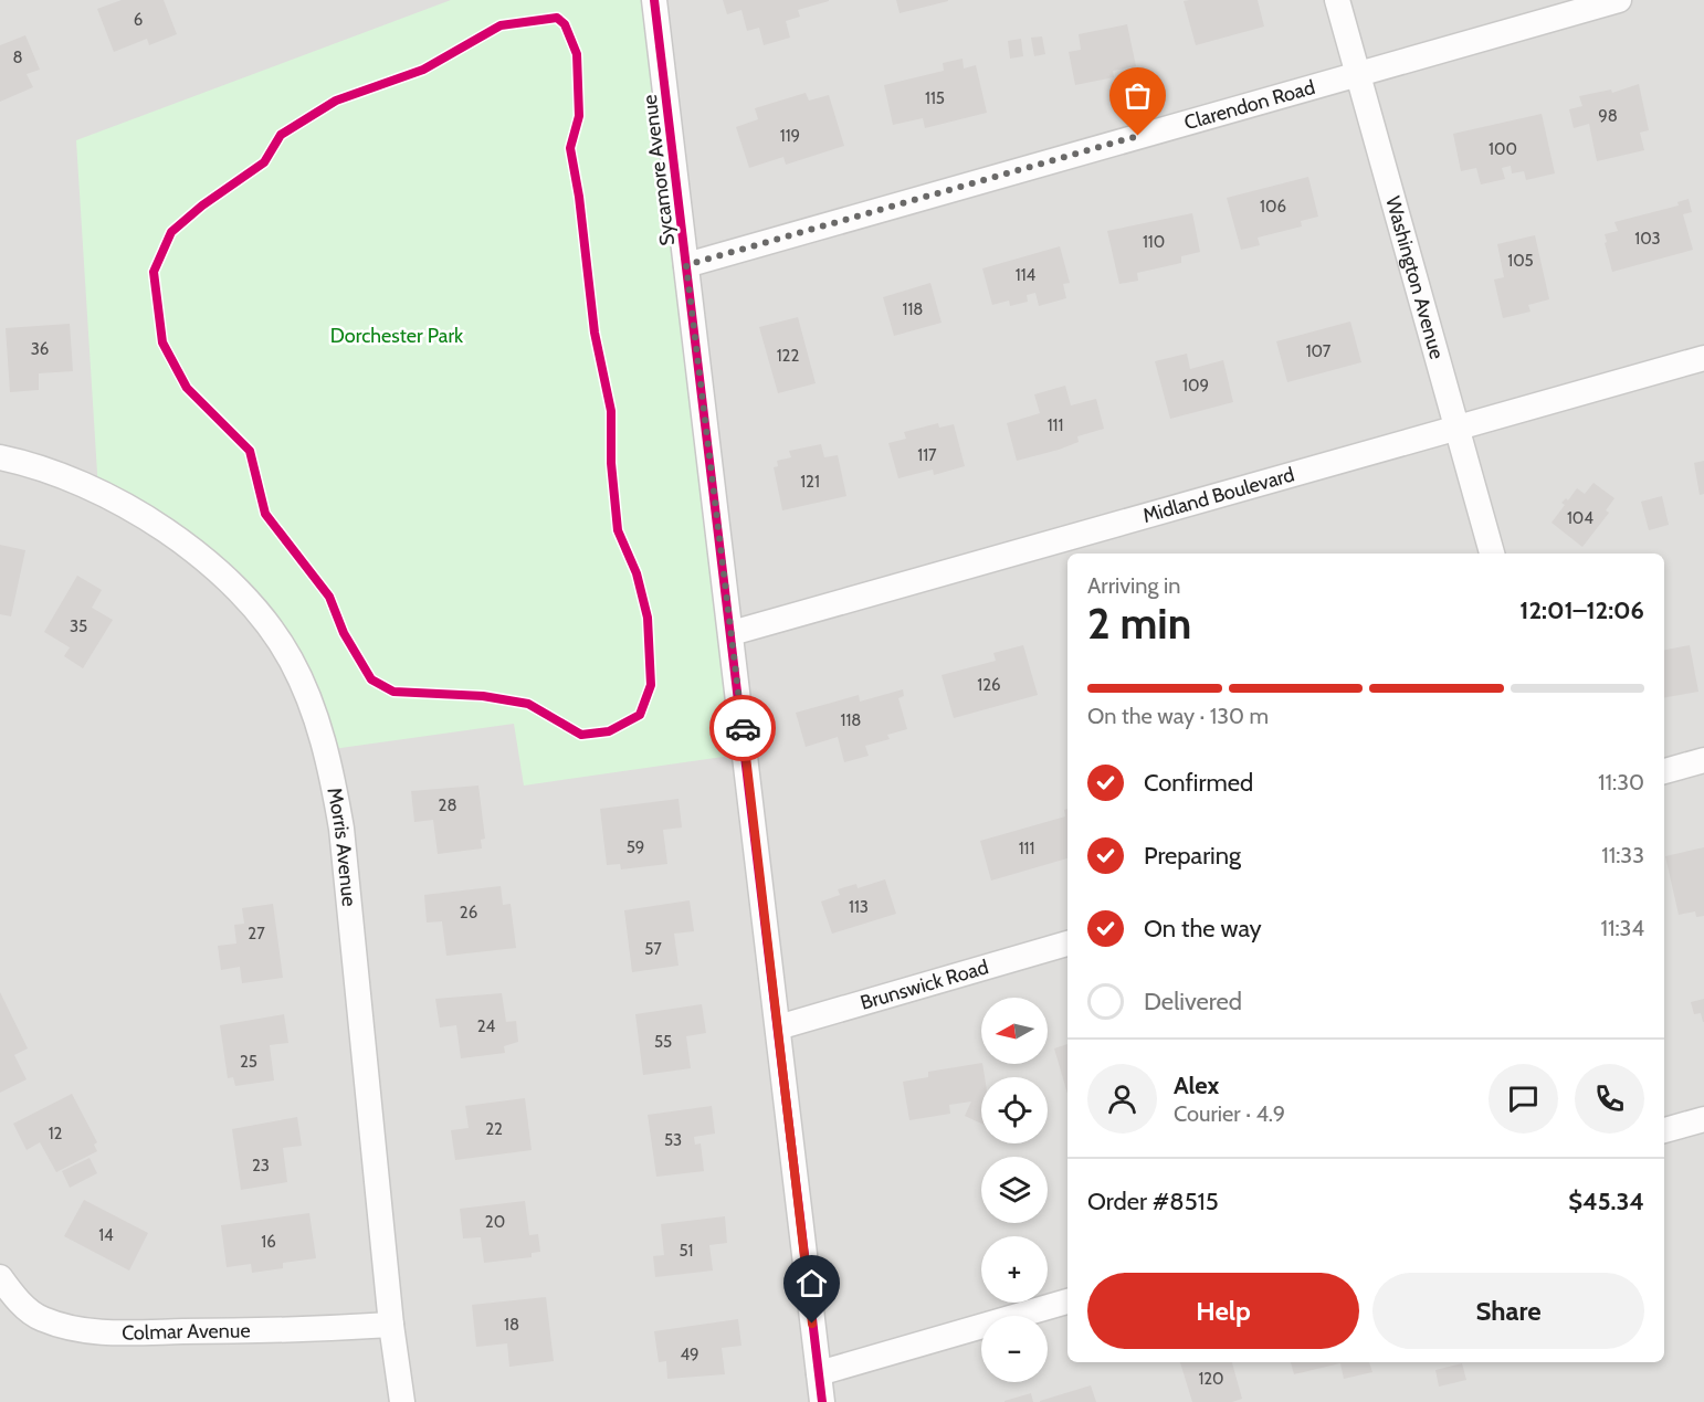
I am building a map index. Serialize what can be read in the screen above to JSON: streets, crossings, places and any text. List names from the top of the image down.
{
  "streets": {
    "street": [
      "Clarendon Road",
      "Sycamore Avenue",
      "Washington Avenue",
      "Midland Boulevard",
      "Morris Avenue",
      "Brunswick Road",
      "Colmar Avenue"
    ]
  },
  "crossings": [
    ["Clarendon Road", "Sycamore Avenue"],
    ["Clarendon Road", "Washington Avenue"],
    ["Sycamore Avenue", "Midland Boulevard"],
    ["Sycamore Avenue", "Brunswick Road"],
    ["Washington Avenue", "Midland Boulevard"],
    ["Morris Avenue", "Colmar Avenue"]
  ],
  "parks": ["Dorchester Park"],
  "house_numbers": [
    "6",
    "8",
    "115",
    "98",
    "119",
    "100",
    "106",
    "103",
    "110",
    "105",
    "114",
    "118",
    "36",
    "107",
    "122",
    "109",
    "111",
    "117",
    "121",
    "104",
    "35",
    "126",
    "118",
    "28",
    "59",
    "111",
    "113",
    "26",
    "27",
    "57",
    "24",
    "55",
    "25",
    "22",
    "12",
    "53",
    "23",
    "20",
    "14",
    "16",
    "51",
    "18",
    "49",
    "120"
  ],
  "north": "left",
  "page": {
    "heading": ["2 min", "Arriving in", "12:01–12:06"],
    "panel": [
      "Alex",
      "Courier · 4.9",
      "Order #8515",
      "$45.34"
    ],
    "bar": "On the way · 130 m",
    "list": [
      ["Confirmed", "11:30"],
      ["Preparing", "11:33"],
      ["On the way", "11:34"],
      "Delivered"
    ],
    "map_buttons": ["+", "−"],
    "buttons": ["Help", "Share"]
  }
}
